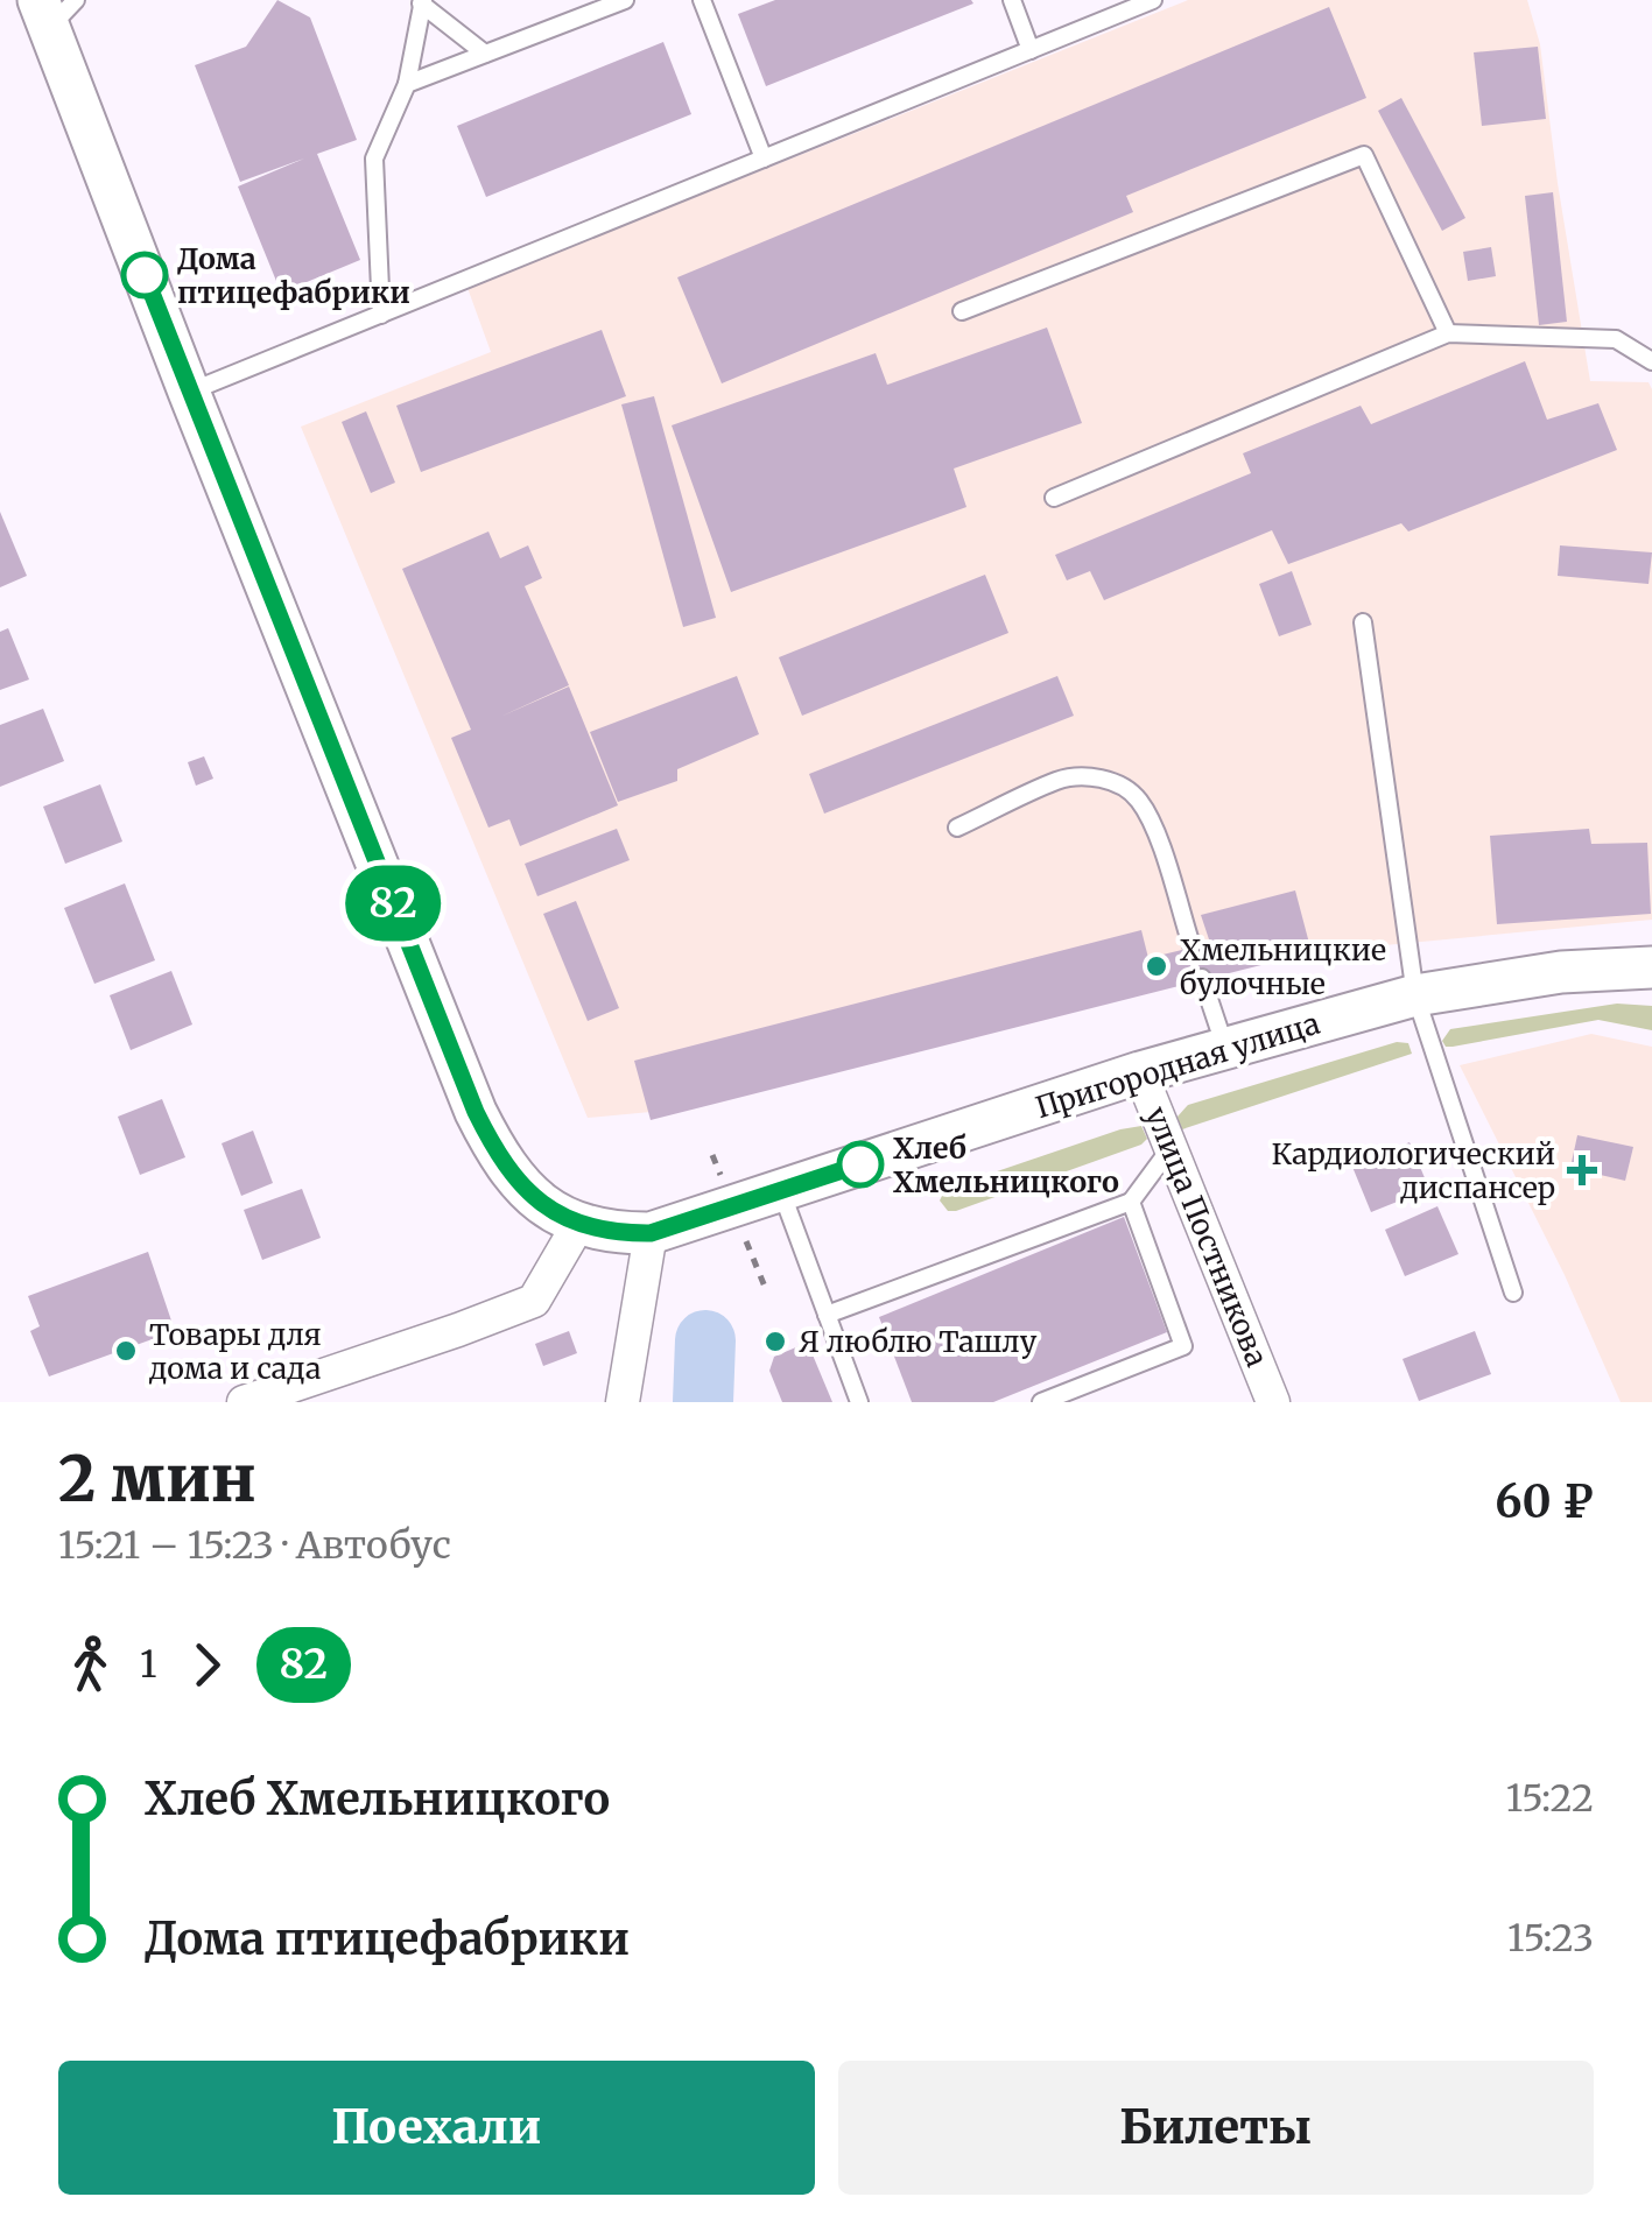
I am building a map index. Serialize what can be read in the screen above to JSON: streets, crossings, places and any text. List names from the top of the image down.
{
  "streets": {
    "street": ["Пригородная улица", "улица Постникова"]
  },
  "crossings": [
    ["Пригородная улица", "улица Постникова"]
  ],
  "places": {
    "other": [
      "Дома птицефабрики",
      "Хмельницкие булочные",
      "Хлеб Хмельницкого",
      "Я люблю Ташлу",
      "Товары для дома и сада"
    ],
    "health": ["Кардиологический диспансер"]
  },
  "lines": ["bus line 82"],
  "page": {
    "on_map": "82",
    "heading": ["2 мин", "15:21 – 15:23 · Автобус", "60 ₽"],
    "legs": ["1", "82"],
    "list": [
      {
        "name": "Хлеб Хмельницкого",
        "value": "15:22"
      },
      {
        "name": "Дома птицефабрики",
        "value": "15:23"
      }
    ],
    "buttons": ["Поехали", "Билеты"]
  }
}
